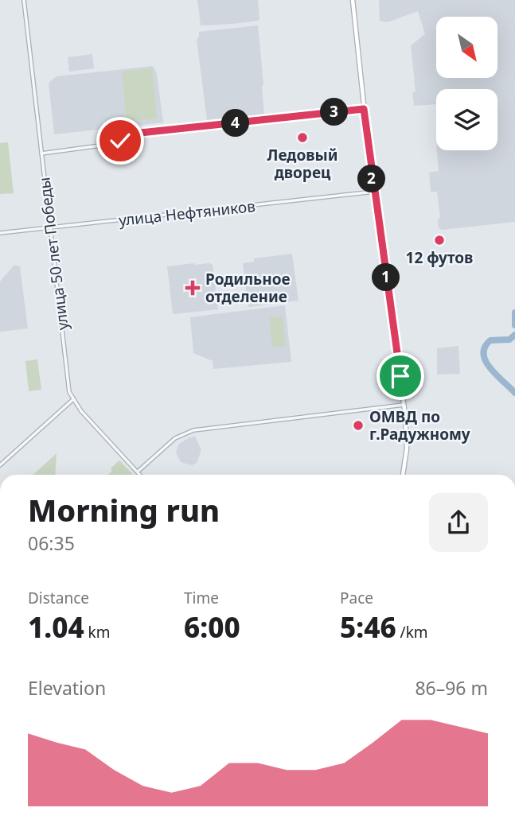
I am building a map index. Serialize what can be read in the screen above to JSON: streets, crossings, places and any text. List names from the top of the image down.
{
  "streets": {
    "street": ["улица Нефтяников", "улица 50 лет Победы"]
  },
  "crossings": [
    ["улица Нефтяников", "улица 50 лет Победы"]
  ],
  "places": {
    "other": ["Ледовый дворец", "12 футов", "ОМВД по г.Радужному"],
    "health": ["Родильное отделение"]
  },
  "north": "bottom right",
  "page": {
    "pins": [
      "3",
      "4",
      "2",
      "1"
    ],
    "heading": ["Morning run", "06:35"],
    "stats": [
      ["Distance", "1.04 km"],
      ["Time", "6:00"],
      ["Pace", "5:46 /km"]
    ],
    "chart": ["Elevation", "86–96 m"]
  }
}
